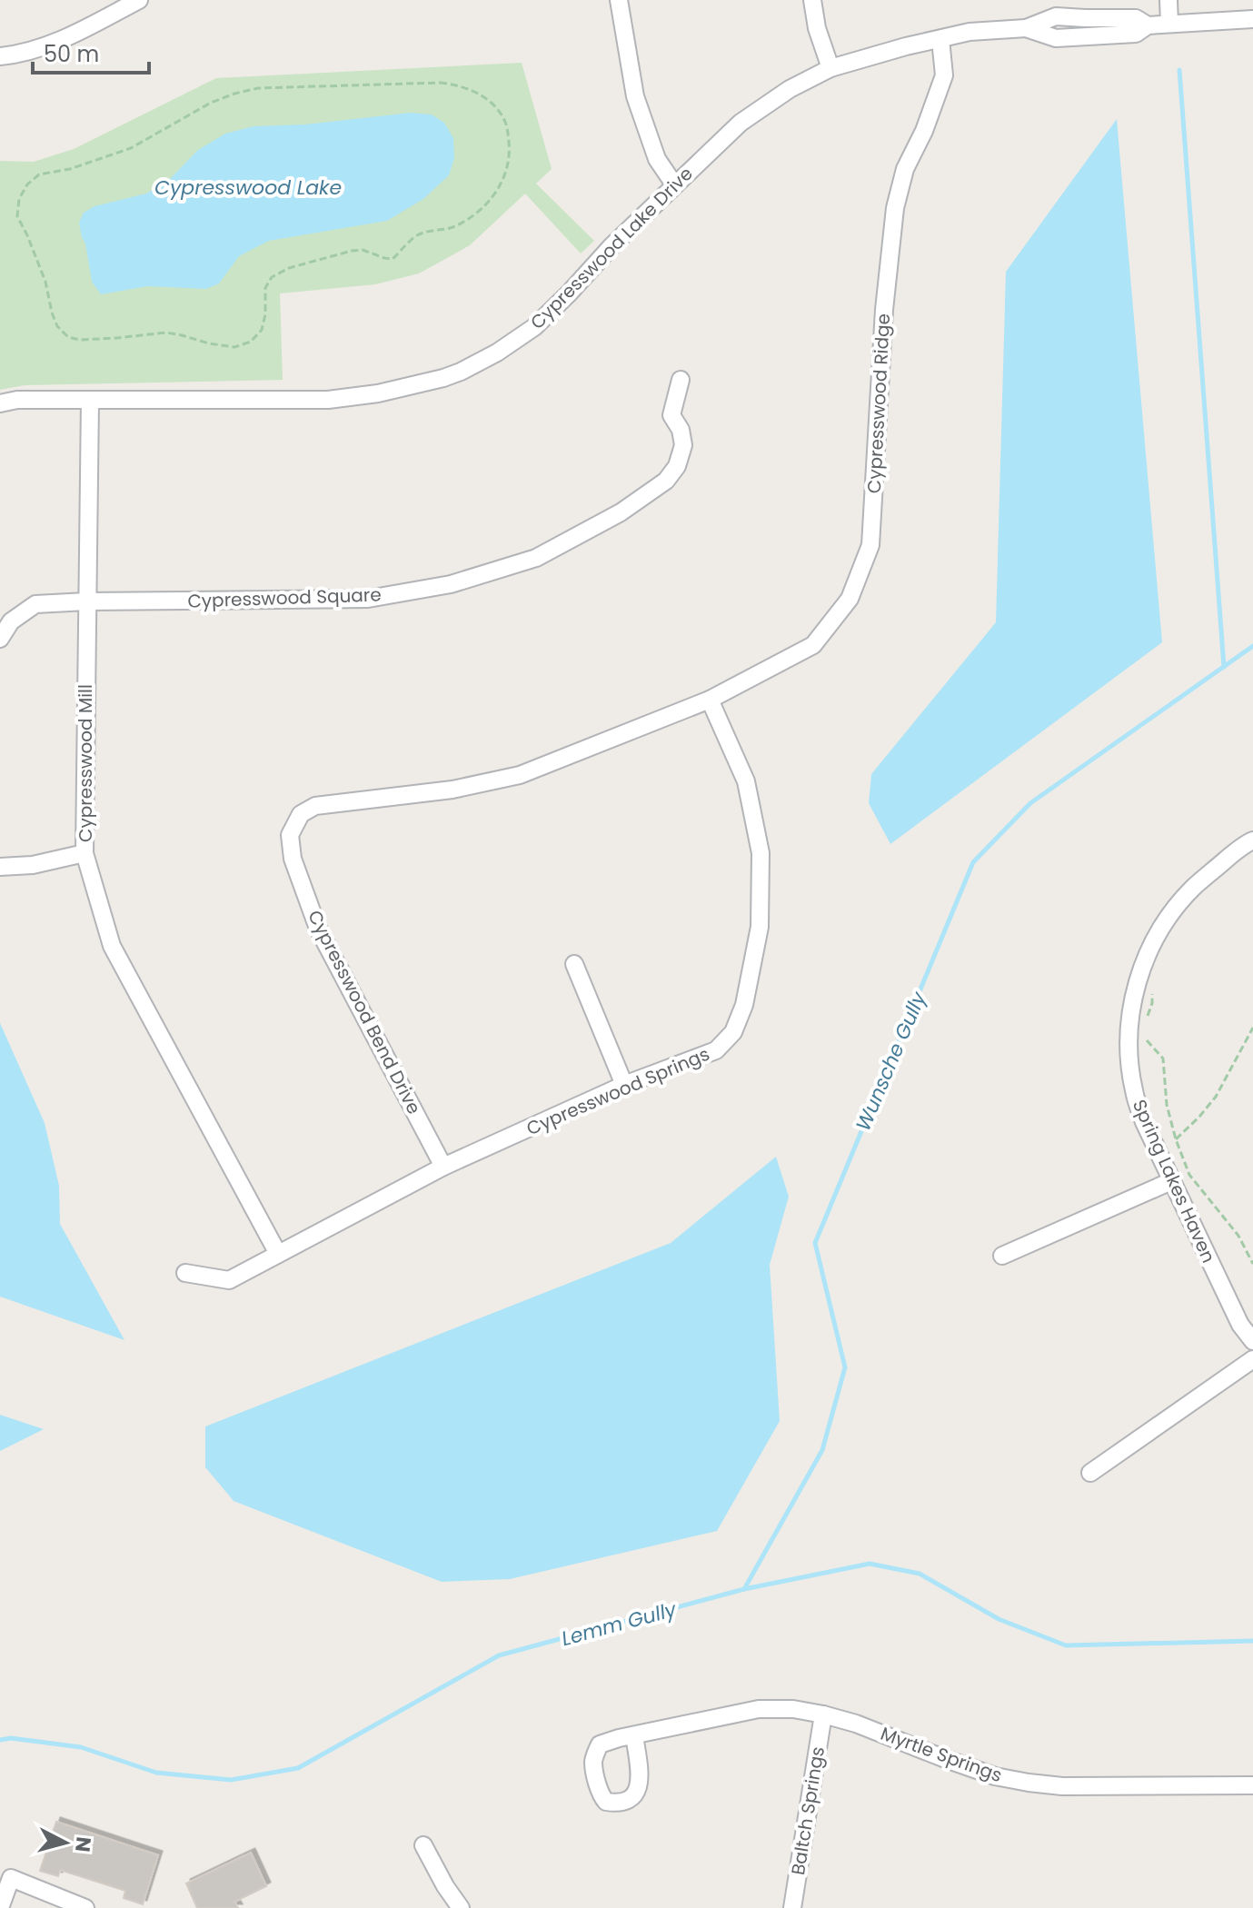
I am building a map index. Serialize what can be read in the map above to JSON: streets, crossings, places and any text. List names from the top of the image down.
{
  "streets": {
    "street": [
      "Cypresswood Lake Drive",
      "Cypresswood Ridge",
      "Cypresswood Square",
      "Cypresswood Mill",
      "Cypresswood Bend Drive",
      "Cypresswood Springs",
      "Spring Lakes Haven",
      "Myrtle Springs",
      "Baltch Springs"
    ]
  },
  "crossings": [
    ["Cypresswood Lake Drive", "Cypresswood Ridge"],
    ["Cypresswood Lake Drive", "Cypresswood Mill"],
    ["Cypresswood Ridge", "Cypresswood Bend Drive"],
    ["Cypresswood Ridge", "Cypresswood Springs"],
    ["Cypresswood Square", "Cypresswood Mill"],
    ["Cypresswood Mill", "Cypresswood Springs"],
    ["Cypresswood Bend Drive", "Cypresswood Springs"],
    ["Myrtle Springs", "Baltch Springs"]
  ],
  "water": ["Cypresswood Lake", "Wunsche Gully", "Lemm Gully"],
  "scale_bar": "50 m",
  "north": "right"
}
